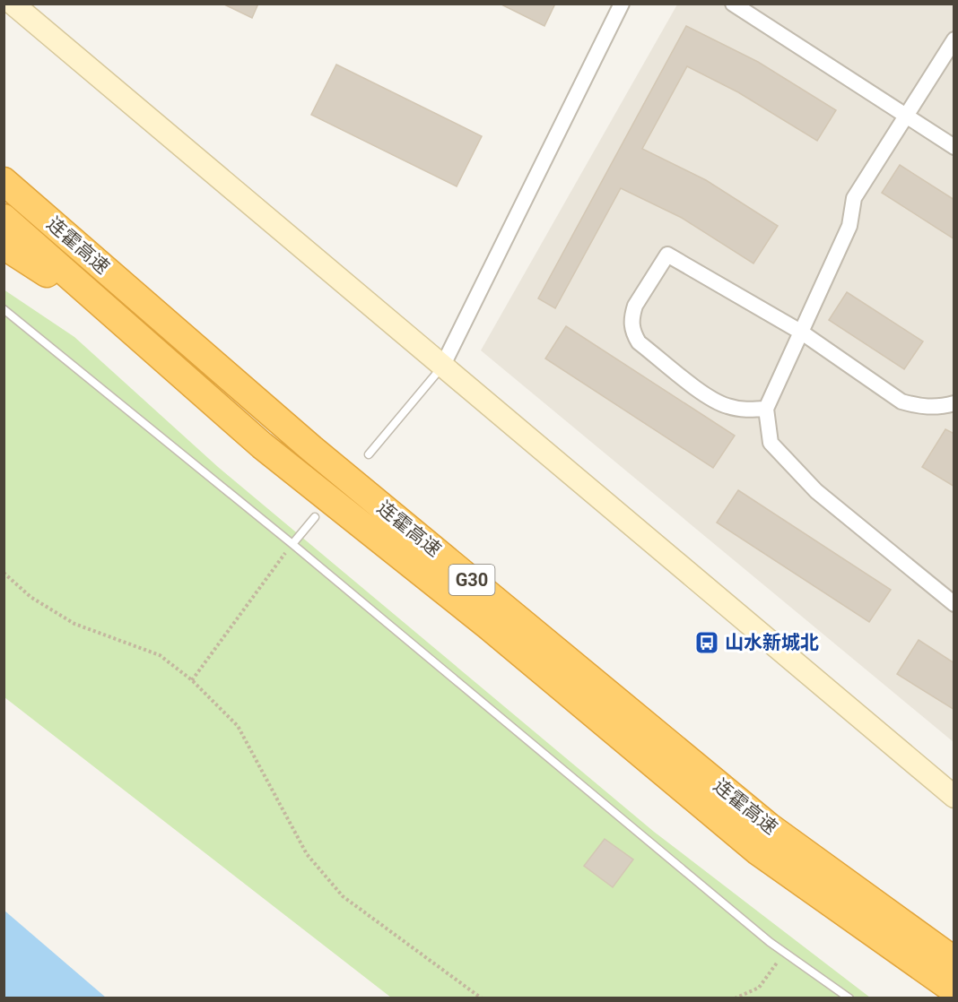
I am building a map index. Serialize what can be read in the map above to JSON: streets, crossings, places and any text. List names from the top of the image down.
{
  "streets": {
    "highway": ["连霍高速", "G30"]
  },
  "places": {
    "bus stop": ["山水新城北"]
  }
}
